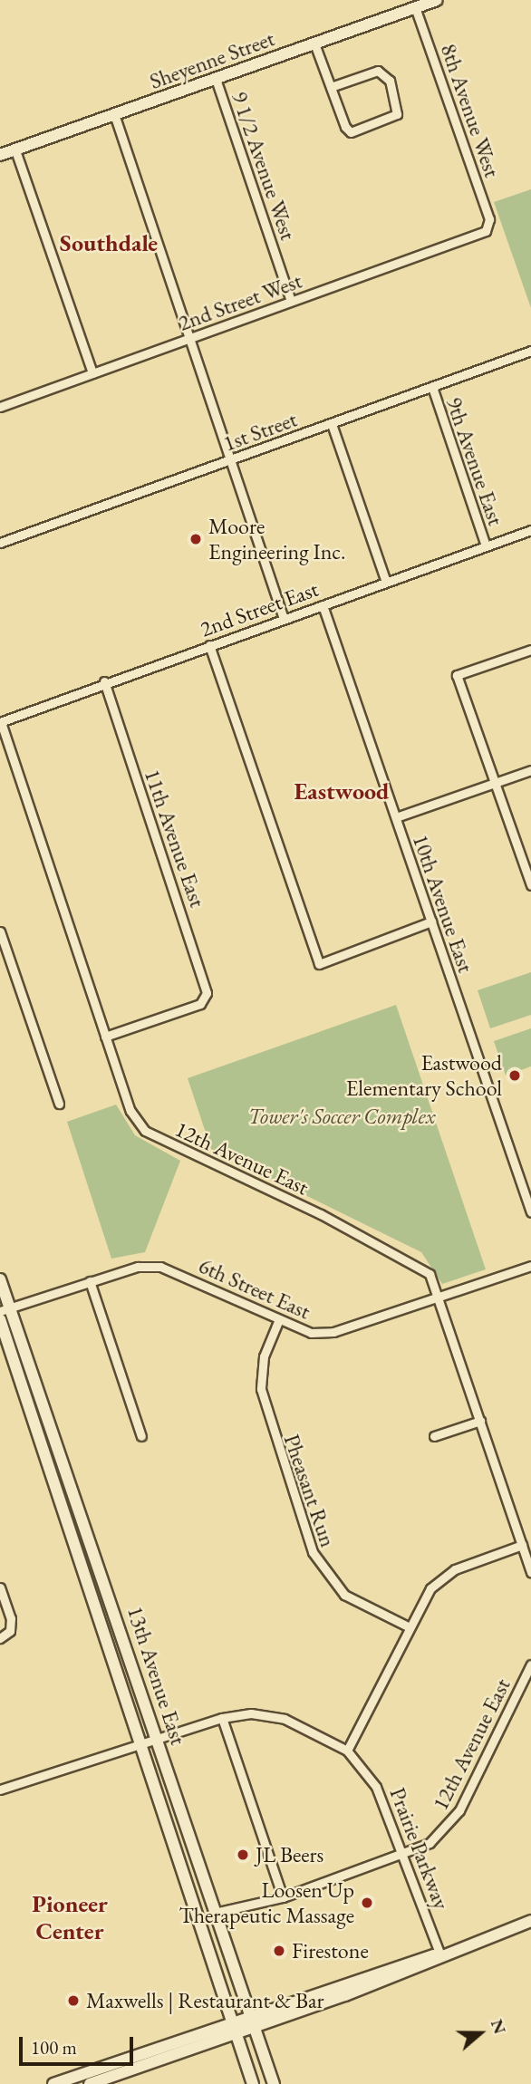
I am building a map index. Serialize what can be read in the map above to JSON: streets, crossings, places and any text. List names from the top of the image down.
{
  "streets": {
    "main road": ["Sheyenne Street", "13th Avenue East"],
    "street": [
      "8th Avenue West",
      "9 1/2 Avenue West",
      "2nd Street West",
      "1st Street",
      "9th Avenue East",
      "2nd Street East",
      "11th Avenue East",
      "10th Avenue East",
      "12th Avenue East",
      "6th Street East",
      "Pheasant Run",
      "Prairie Parkway"
    ]
  },
  "crossings": [
    ["Sheyenne Street", "8th Avenue West"],
    ["Sheyenne Street", "9 1/2 Avenue West"],
    ["8th Avenue West", "2nd Street West"],
    ["9 1/2 Avenue West", "2nd Street West"],
    ["1st Street", "9th Avenue East"],
    ["9th Avenue East", "2nd Street East"],
    ["2nd Street East", "11th Avenue East"],
    ["2nd Street East", "10th Avenue East"],
    ["2nd Street East", "12th Avenue East"],
    ["11th Avenue East", "12th Avenue East"],
    ["12th Avenue East", "6th Street East"],
    ["12th Avenue East", "13th Avenue East"],
    ["12th Avenue East", "Prairie Parkway"],
    ["6th Street East", "Pheasant Run"],
    ["6th Street East", "13th Avenue East"],
    ["13th Avenue East", "Prairie Parkway"]
  ],
  "districts": ["Southdale", "Eastwood", "Pioneer Center"],
  "parks": ["Tower's Soccer Complex"],
  "places": [
    "Moore Engineering Inc.",
    "Eastwood Elementary School",
    "JL Beers",
    "Loosen Up Therapeutic Massage",
    "Firestone",
    "Maxwells | Restaurant & Bar"
  ],
  "scale_bar": "100 m",
  "north": "right"
}
